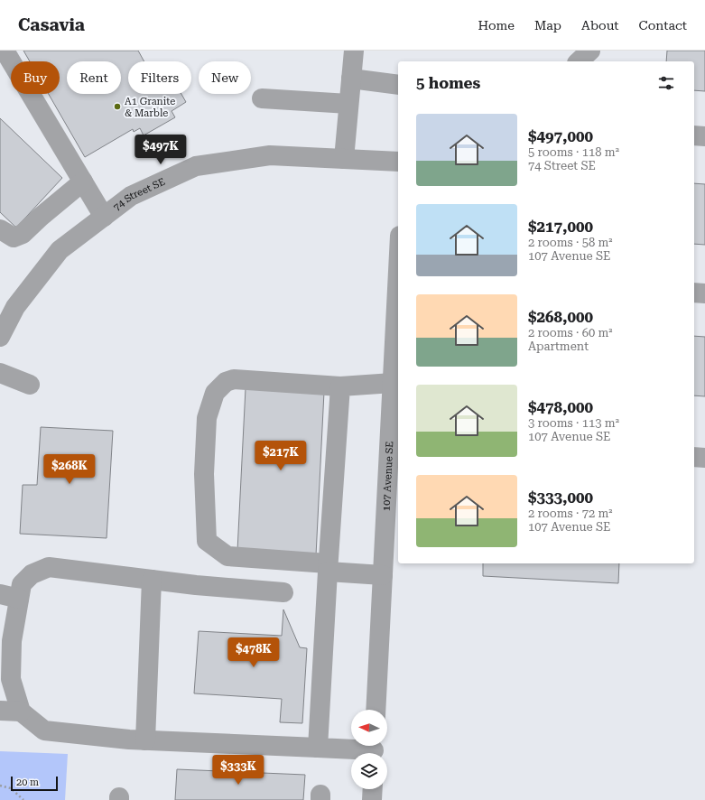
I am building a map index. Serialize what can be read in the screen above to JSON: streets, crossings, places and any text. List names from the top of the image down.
{
  "streets": {
    "street": ["74 Street SE", "107 Avenue SE"]
  },
  "places": ["A1 Granite & Marble"],
  "scale_bar": "20 m",
  "north": "left",
  "page": {
    "header": "Casavia",
    "nav": [
      "Home",
      "Map",
      "About",
      "Contact"
    ],
    "chip": [
      "Buy",
      "Rent",
      "Filters",
      "New"
    ],
    "heading": "5 homes",
    "list": [
      {
        "name": "$497,000",
        "note": "5 rooms · 118 m² · 74 Street SE"
      },
      {
        "name": "$217,000",
        "note": "2 rooms · 58 m² · 107 Avenue SE"
      },
      {
        "name": "$268,000",
        "note": "2 rooms · 60 m² · Apartment"
      },
      {
        "name": "$478,000",
        "note": "3 rooms · 113 m² · 107 Avenue SE"
      },
      {
        "name": "$333,000",
        "note": "2 rooms · 72 m² · 107 Avenue SE"
      }
    ],
    "price": [
      "$497K",
      "$217K",
      "$268K",
      "$478K",
      "$333K"
    ],
    "scale": "20 m"
  }
}
